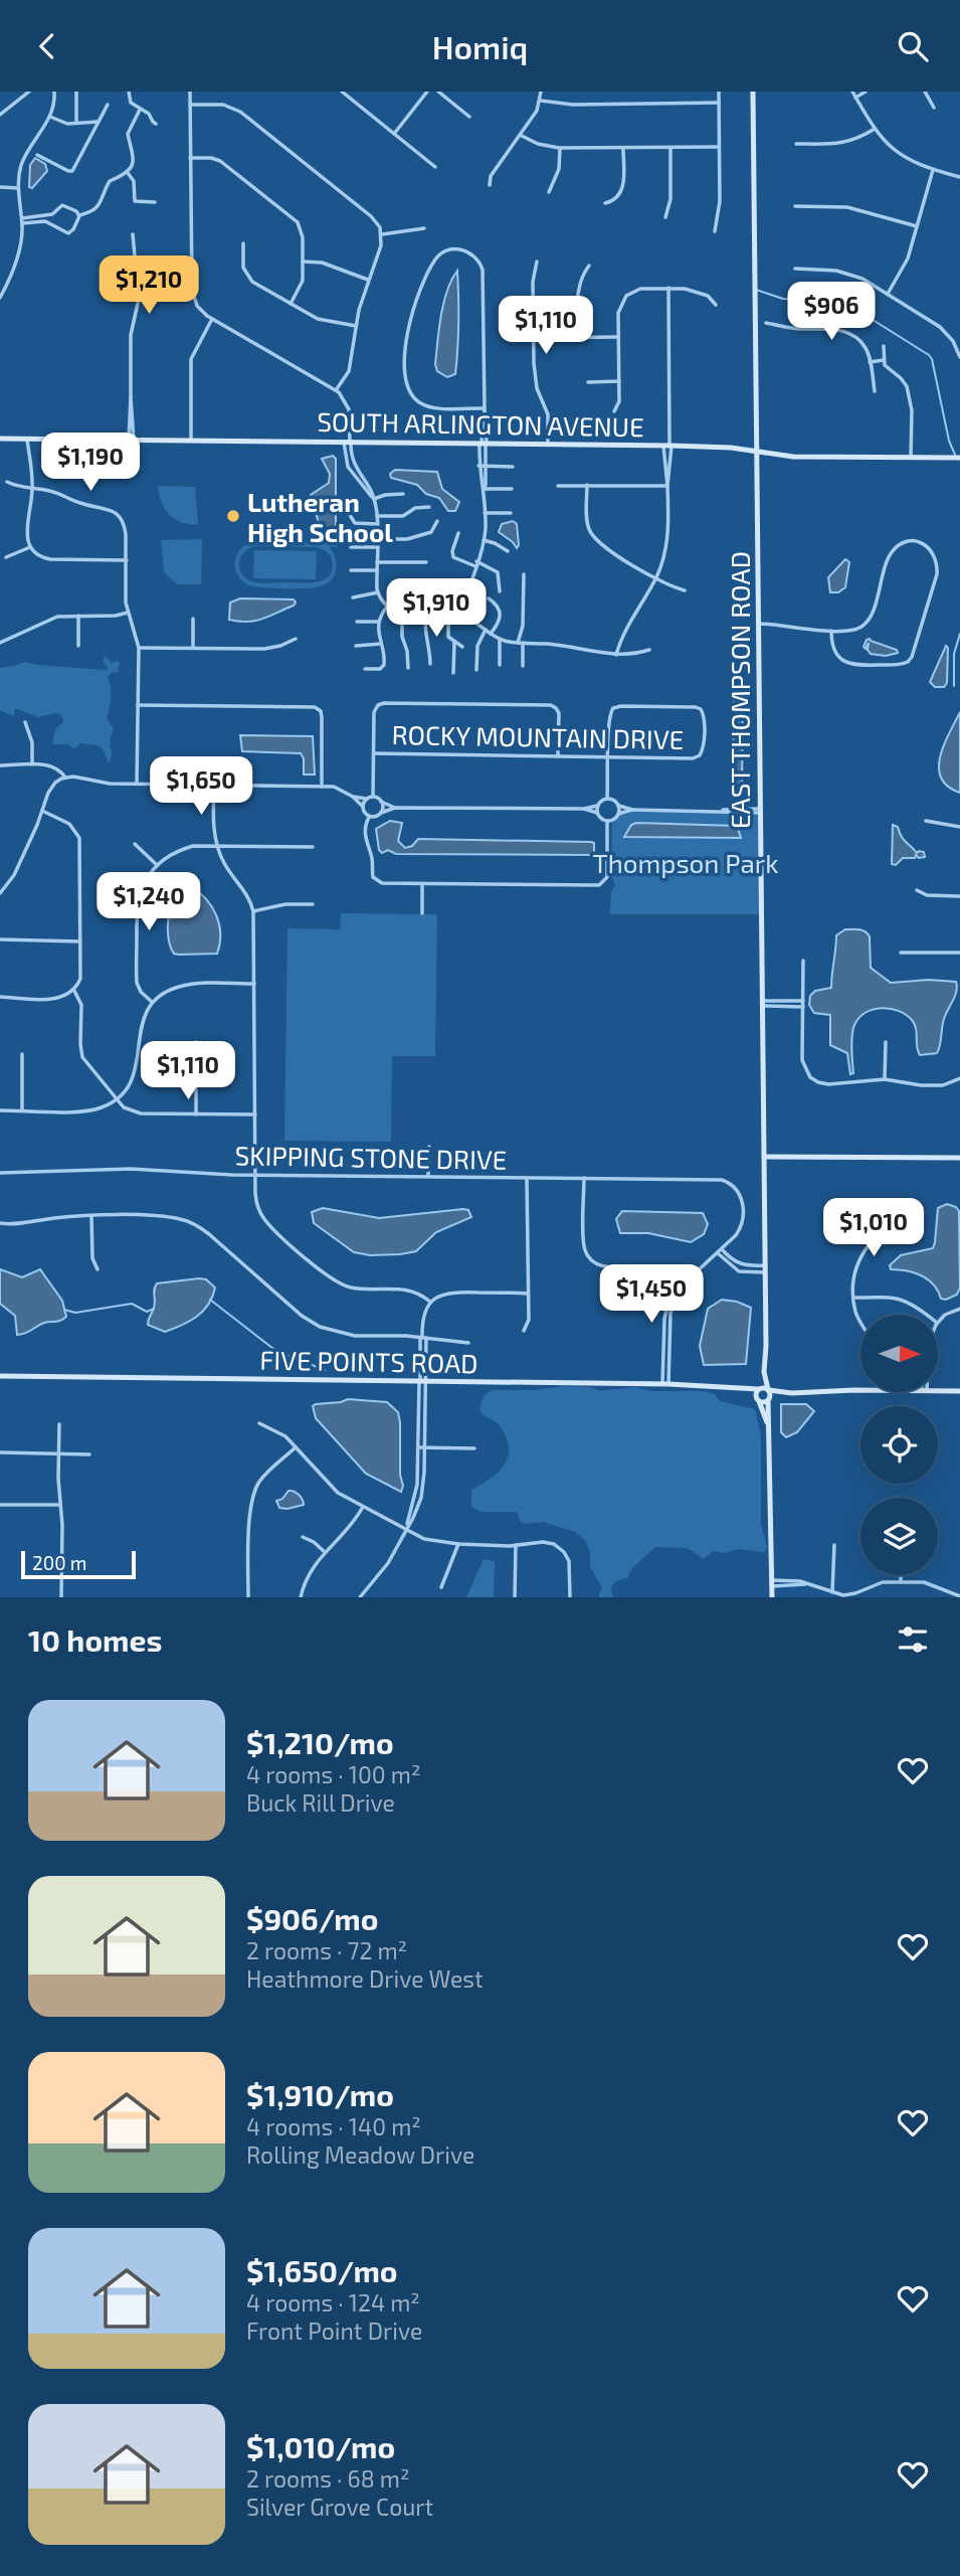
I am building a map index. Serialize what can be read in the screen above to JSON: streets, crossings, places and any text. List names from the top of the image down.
{
  "streets": {
    "main road": ["SOUTH ARLINGTON AVENUE", "EAST THOMPSON ROAD", "FIVE POINTS ROAD"],
    "street": ["ROCKY MOUNTAIN DRIVE", "SKIPPING STONE DRIVE"]
  },
  "crossings": [
    ["SOUTH ARLINGTON AVENUE", "EAST THOMPSON ROAD"],
    ["EAST THOMPSON ROAD", "FIVE POINTS ROAD"]
  ],
  "parks": ["Thompson Park"],
  "places": ["Lutheran High School"],
  "scale_bar": "200 m",
  "north": "right",
  "page": {
    "header": "Homiq",
    "price": [
      "$1,210",
      "$906",
      "$1,110",
      "$1,190",
      "$1,910",
      "$1,650",
      "$1,240",
      "$1,110",
      "$1,010",
      "$1,450"
    ],
    "scale": "200 m",
    "heading": "10 homes",
    "list": [
      {
        "name": "$1,210/mo",
        "note": "4 rooms · 100 m² · Buck Rill Drive"
      },
      {
        "name": "$906/mo",
        "note": "2 rooms · 72 m² · Heathmore Drive West"
      },
      {
        "name": "$1,910/mo",
        "note": "4 rooms · 140 m² · Rolling Meadow Drive"
      },
      {
        "name": "$1,650/mo",
        "note": "4 rooms · 124 m² · Front Point Drive"
      },
      {
        "name": "$1,010/mo",
        "note": "2 rooms · 68 m² · Silver Grove Court"
      }
    ]
  }
}
